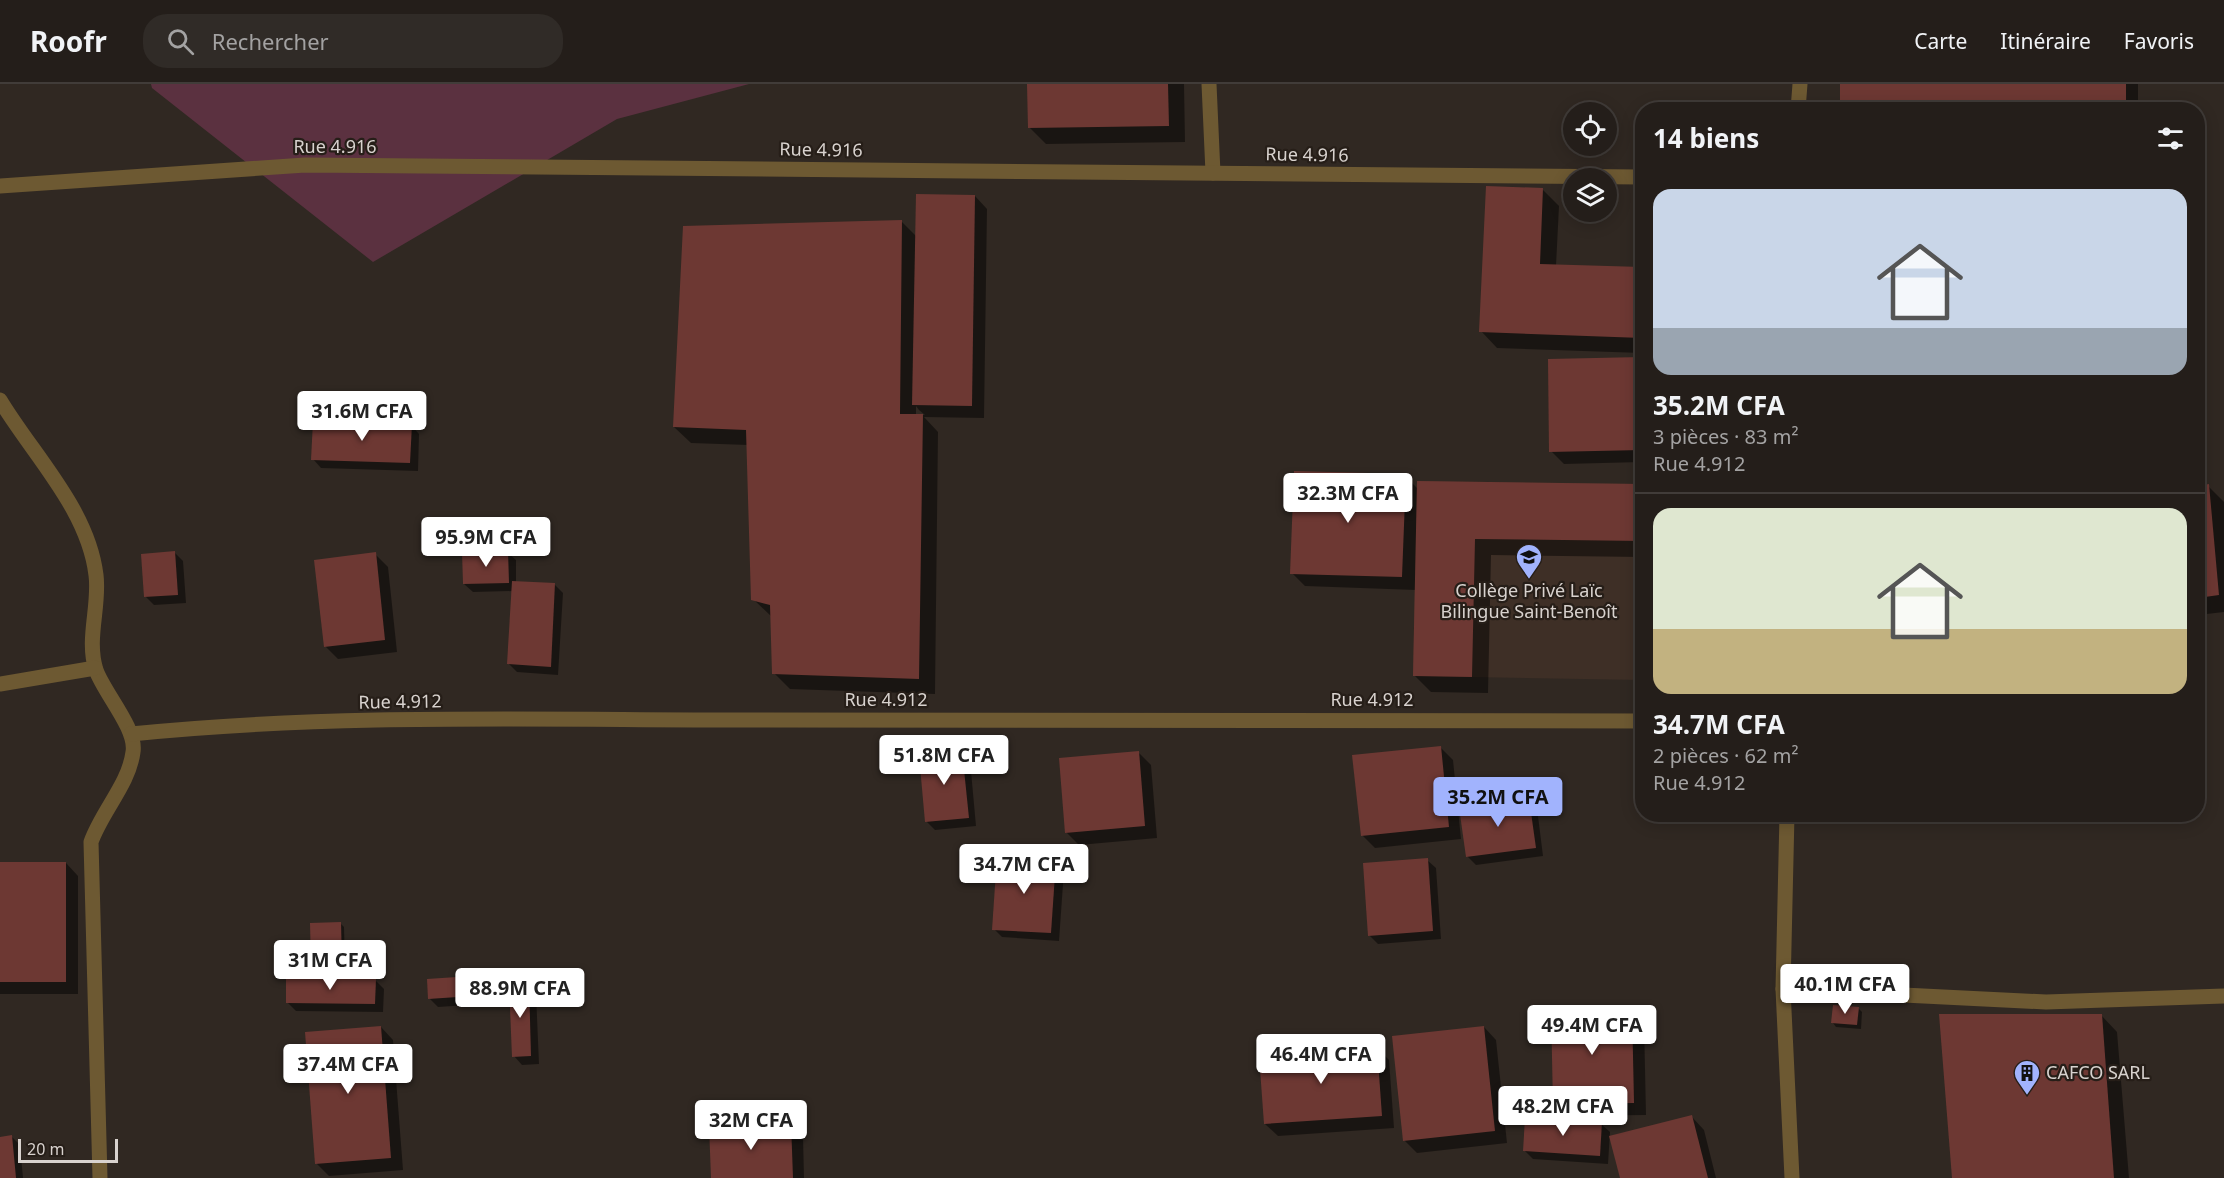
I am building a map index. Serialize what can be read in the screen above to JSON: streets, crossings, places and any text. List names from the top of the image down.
{
  "streets": {
    "street": ["Rue 4.916", "Rue 4.912"]
  },
  "places": {
    "school or university": ["Collège Privé Laïc Bilingue Saint-Benoît"],
    "building": ["CAFCO SARL"]
  },
  "scale_bar": "20 m",
  "page": {
    "header": "Roofr",
    "search": "Rechercher",
    "nav": ["Carte", "Itinéraire", "Favoris"],
    "heading": "14 biens",
    "list": [
      {
        "name": "35.2M CFA",
        "note": "3 pièces · 83 m² · Rue 4.912"
      },
      {
        "name": "34.7M CFA",
        "note": "2 pièces · 62 m² · Rue 4.912"
      }
    ],
    "price": [
      "31.6M CFA",
      "32.3M CFA",
      "95.9M CFA",
      "51.8M CFA",
      "35.2M CFA",
      "34.7M CFA",
      "31M CFA",
      "40.1M CFA",
      "88.9M CFA",
      "49.4M CFA",
      "46.4M CFA",
      "37.4M CFA",
      "48.2M CFA",
      "32M CFA"
    ],
    "scale": "20 m"
  }
}
